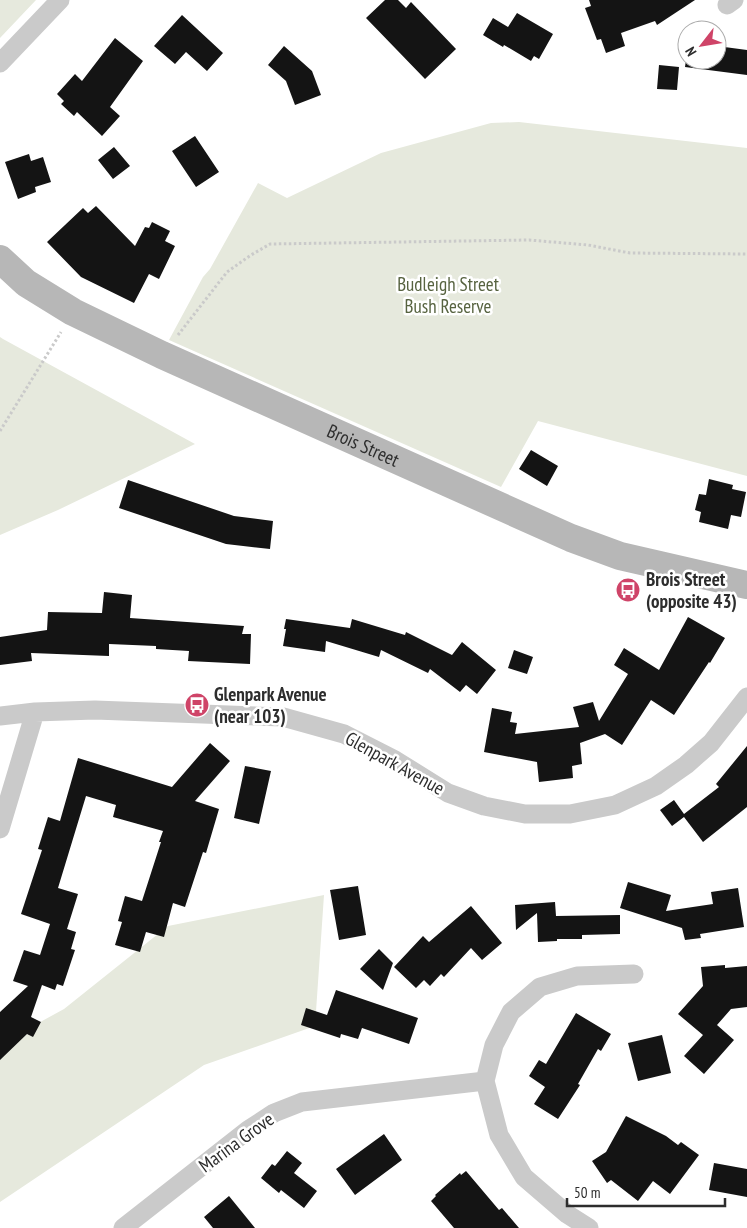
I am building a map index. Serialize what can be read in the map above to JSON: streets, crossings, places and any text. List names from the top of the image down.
{
  "streets": {
    "main road": ["Brois Street"],
    "street": ["Glenpark Avenue", "Marina Grove"]
  },
  "parks": ["Budleigh Street Bush Reserve"],
  "places": {
    "bus stop": ["Brois Street (opposite 43)", "Glenpark Avenue (near 103)"]
  },
  "scale_bar": "50 m",
  "north": "bottom left"
}
